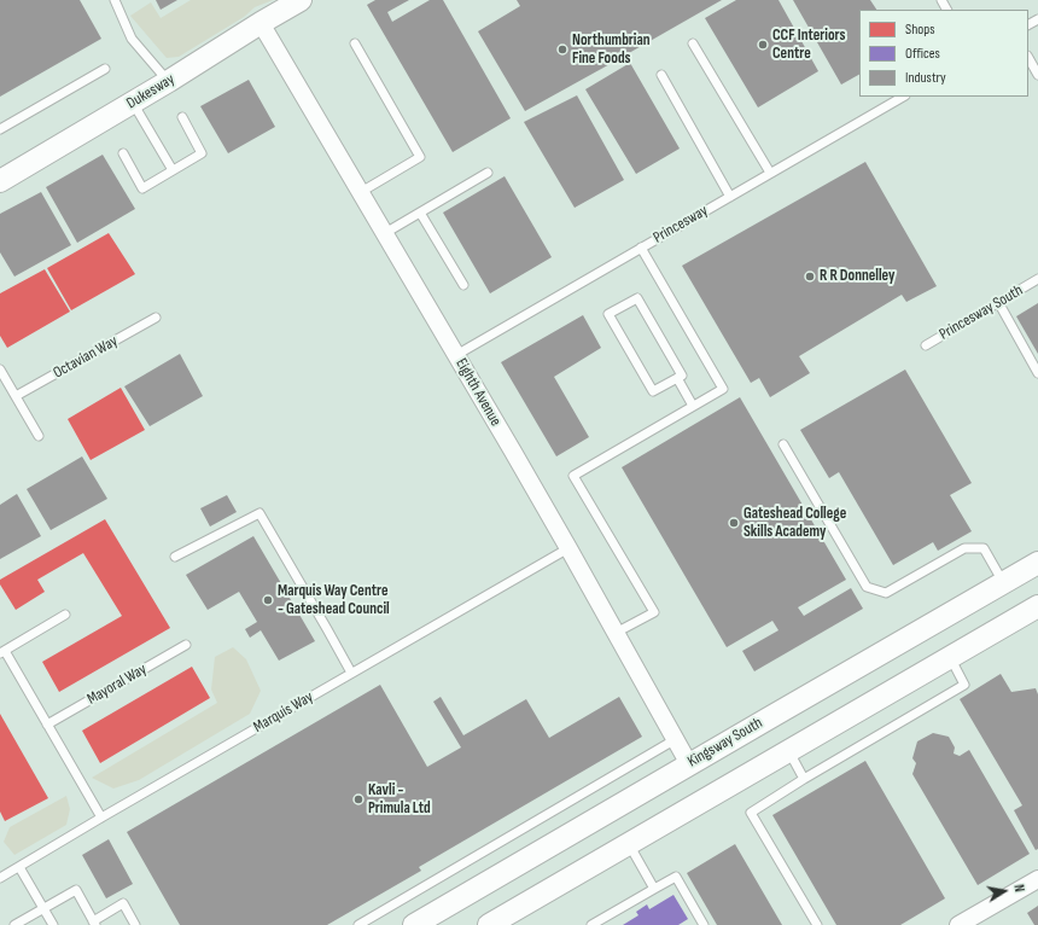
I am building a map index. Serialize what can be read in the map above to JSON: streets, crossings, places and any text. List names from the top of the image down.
{
  "streets": {
    "street": ["Dukesway", "Eighth Avenue", "Kingsway South"],
    "lane": [
      "Princesway",
      "Princesway South",
      "Octavian Way",
      "Mayoral Way",
      "Marquis Way"
    ]
  },
  "crossings": [
    ["Dukesway", "Eighth Avenue"],
    ["Princesway", "Eighth Avenue"],
    ["Eighth Avenue", "Marquis Way"],
    ["Eighth Avenue", "Kingsway South"]
  ],
  "places": [
    "CCF Interiors Centre",
    "Northumbrian Fine Foods",
    "R R Donnelley",
    "Gateshead College Skills Academy",
    "Marquis Way Centre - Gateshead Council",
    "Kavli - Primula Ltd"
  ],
  "legend": ["Shops", "Offices", "Industry"],
  "north": "right"
}
